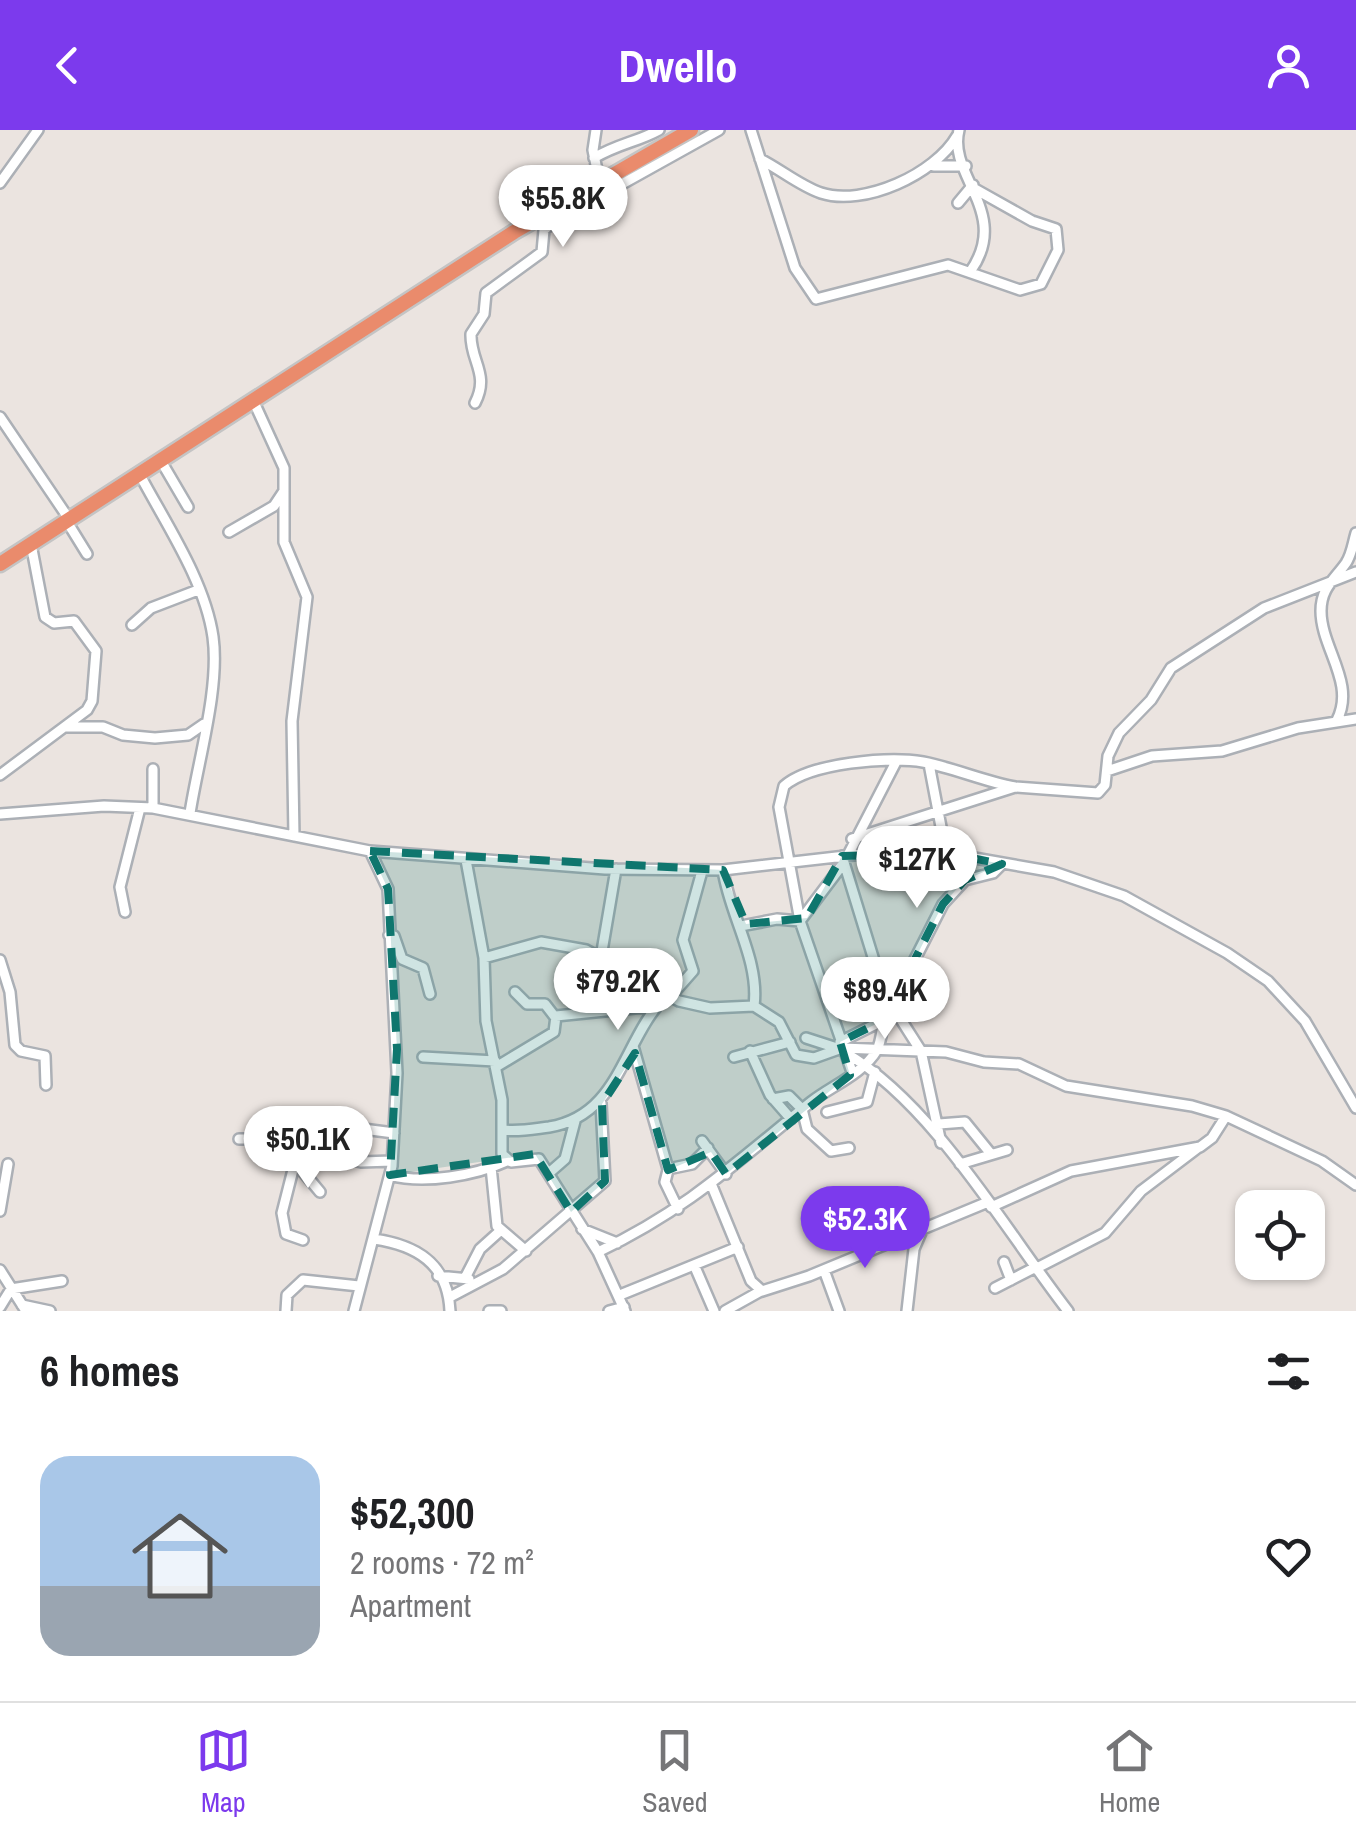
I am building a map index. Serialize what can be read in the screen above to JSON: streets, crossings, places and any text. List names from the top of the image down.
{
  "page": {
    "header": "Dwello",
    "price": [
      "$55.8K",
      "$127K",
      "$79.2K",
      "$89.4K",
      "$50.1K",
      "$52.3K"
    ],
    "heading": "6 homes",
    "list": [
      {
        "name": "$52,300",
        "note": "2 rooms · 72 m² · Apartment"
      }
    ],
    "tabs": ["Map", "Saved", "Home"]
  }
}
